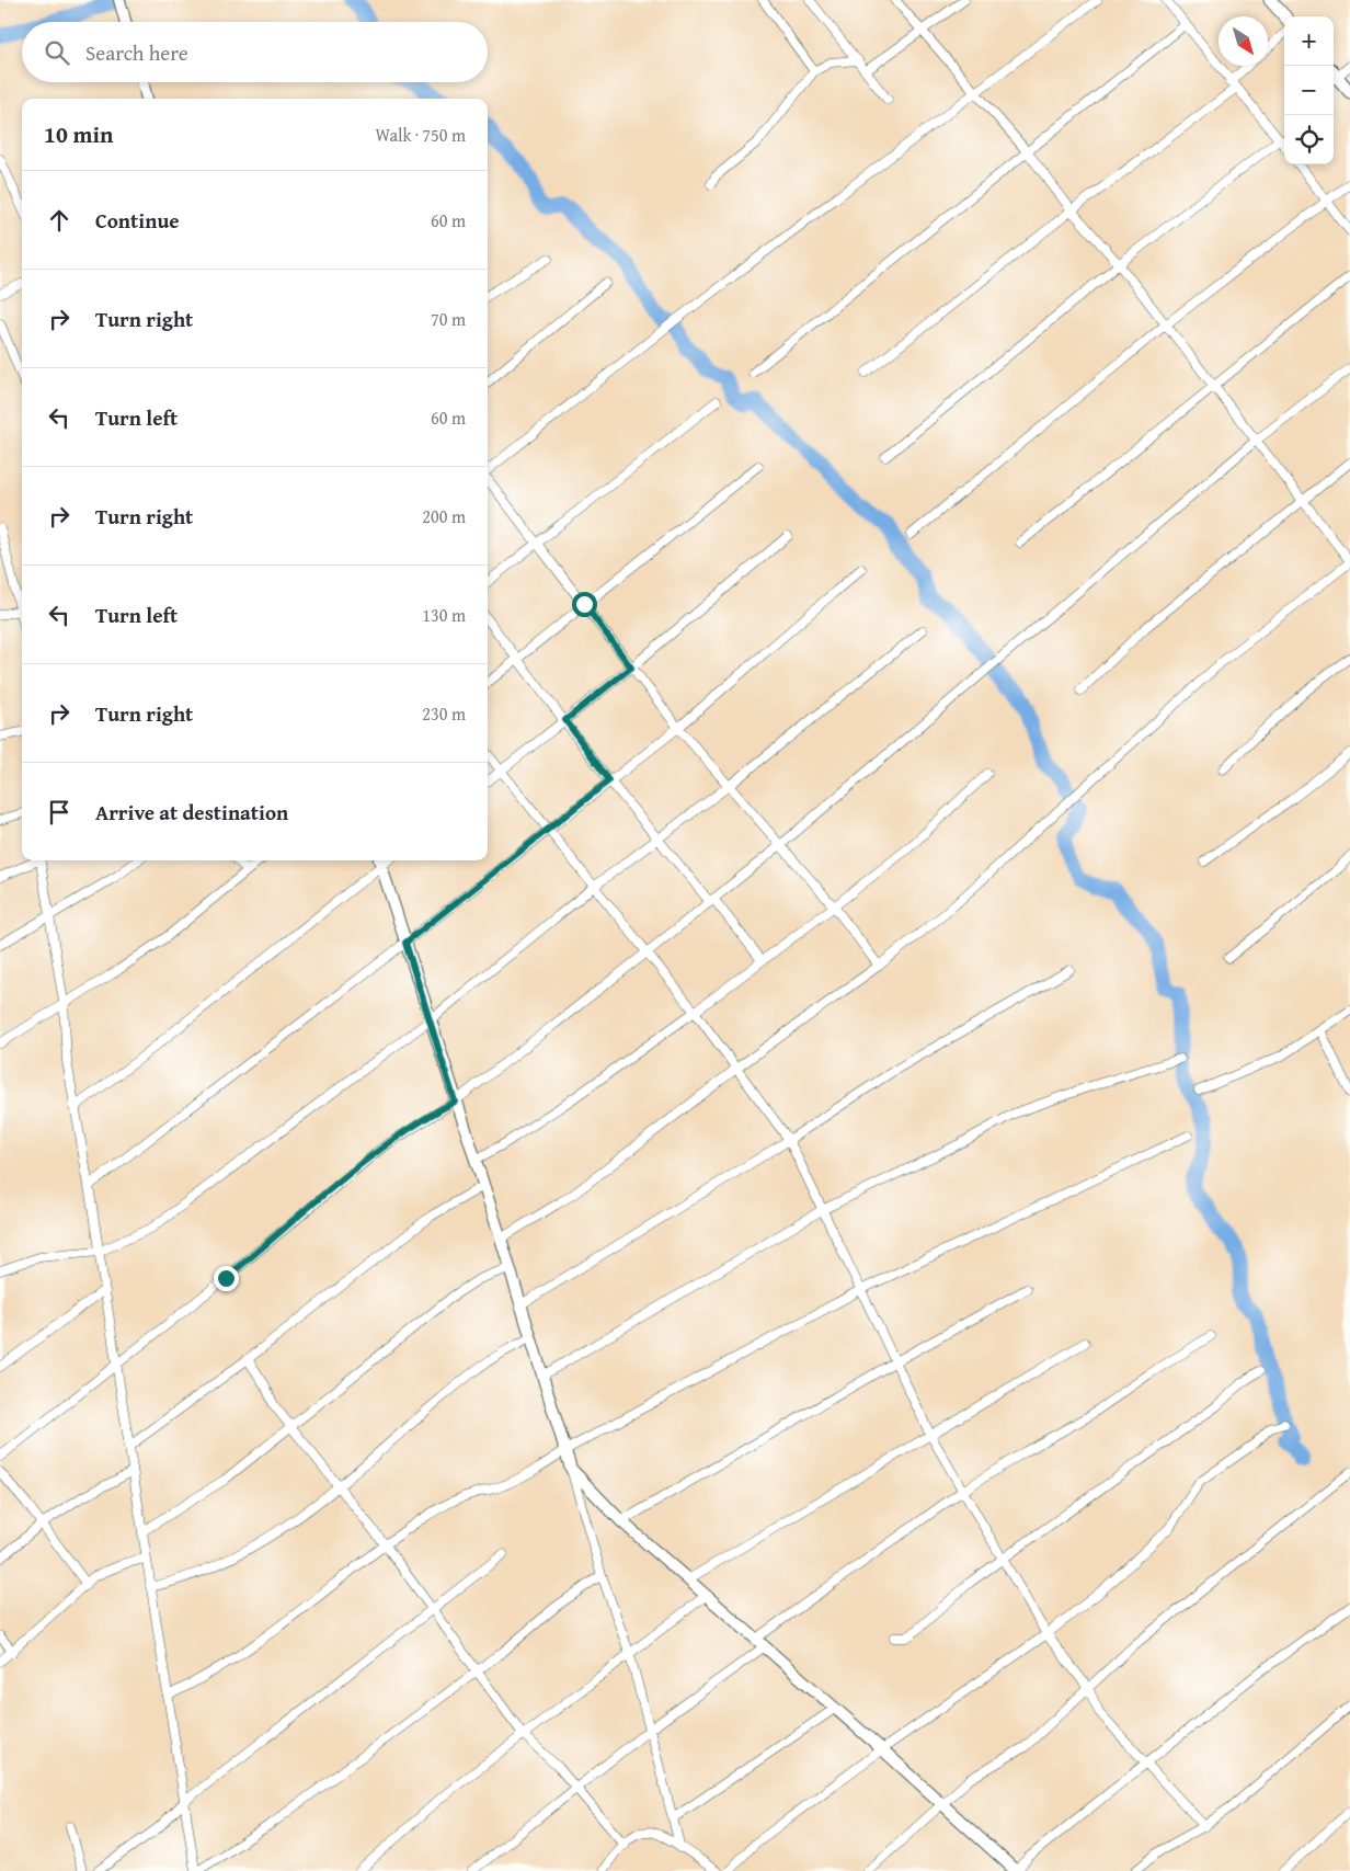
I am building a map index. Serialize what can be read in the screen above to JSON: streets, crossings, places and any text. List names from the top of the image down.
{
  "north": "bottom right",
  "page": {
    "map_buttons": ["+", "−"],
    "search": "Search here",
    "heading": ["10 min", "Walk · 750 m"],
    "list": [
      ["Continue", "60 m"],
      ["Turn right", "70 m"],
      ["Turn left", "60 m"],
      ["Turn right", "200 m"],
      ["Turn left", "130 m"],
      ["Turn right", "230 m"],
      "Arrive at destination"
    ]
  }
}
